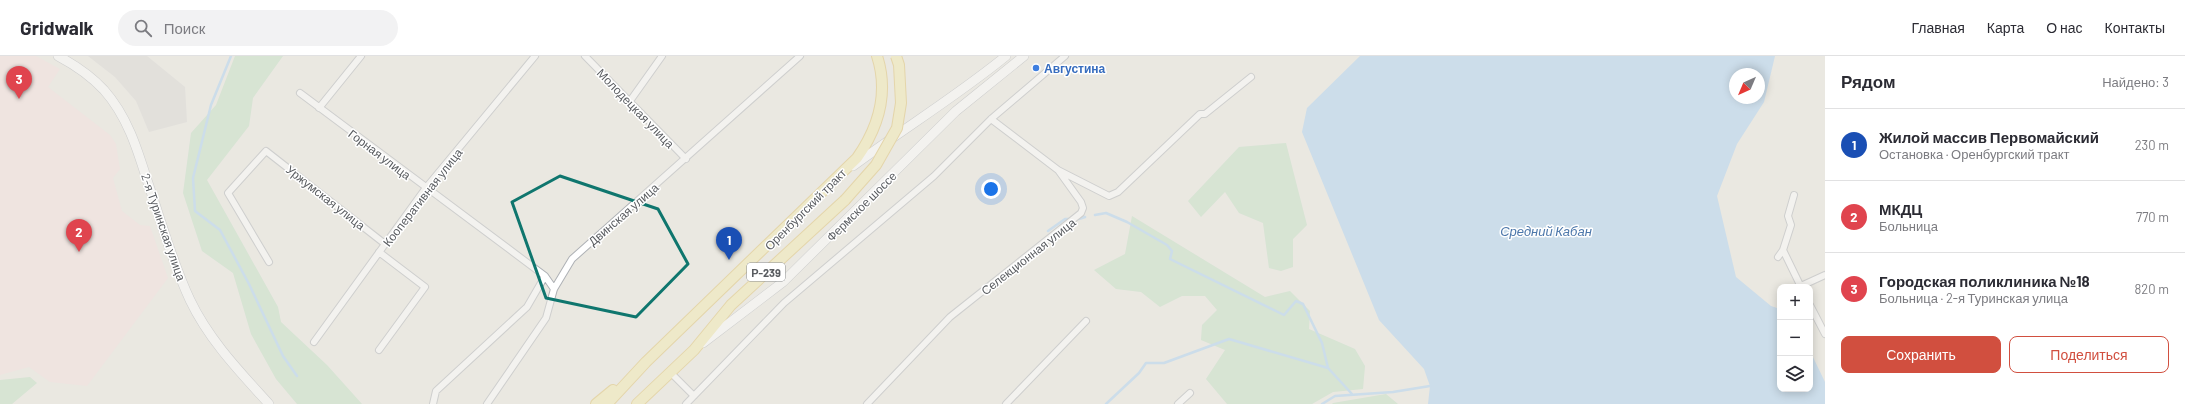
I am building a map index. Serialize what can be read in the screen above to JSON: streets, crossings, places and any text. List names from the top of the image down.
{
  "streets": {
    "main road": [
      "Фермское шоссе",
      "Оренбургский тракт",
      "2-я Туринская улица",
      "Р-239"
    ],
    "street": [
      "Молодецкая улица",
      "Горная улица",
      "Уржумская улица",
      "Кооперативная улица",
      "Двинская улица",
      "Селекционная улица"
    ]
  },
  "crossings": [
    ["Молодецкая улица", "Двинская улица"],
    ["Горная улица", "Кооперативная улица"],
    ["Горная улица", "Двинская улица"],
    ["Уржумская улица", "Кооперативная улица"],
    ["Фермское шоссе", "Оренбургский тракт"],
    ["Оренбургский тракт", "Р-239"]
  ],
  "water": ["Средний Кабан"],
  "places": ["Августина"],
  "north": "bottom left",
  "page": {
    "header": "Gridwalk",
    "search": "Поиск",
    "nav": [
      "Главная",
      "Карта",
      "О нас",
      "Контакты"
    ],
    "heading": ["Рядом", "Найдено: 3"],
    "pins": ["3", "2", "1"],
    "list": [
      {
        "mark": "1",
        "name": "Жилой массив Первомайский",
        "note": "Остановка · Оренбургский тракт",
        "value": "230 m"
      },
      {
        "mark": "2",
        "name": "МКДЦ",
        "note": "Больница",
        "value": "770 m"
      },
      {
        "mark": "3",
        "name": "Городская поликлиника №18",
        "note": "Больница · 2-я Туринская улица",
        "value": "820 m"
      }
    ],
    "map_buttons": ["+", "−"],
    "buttons": ["Сохранить", "Поделиться"]
  }
}
